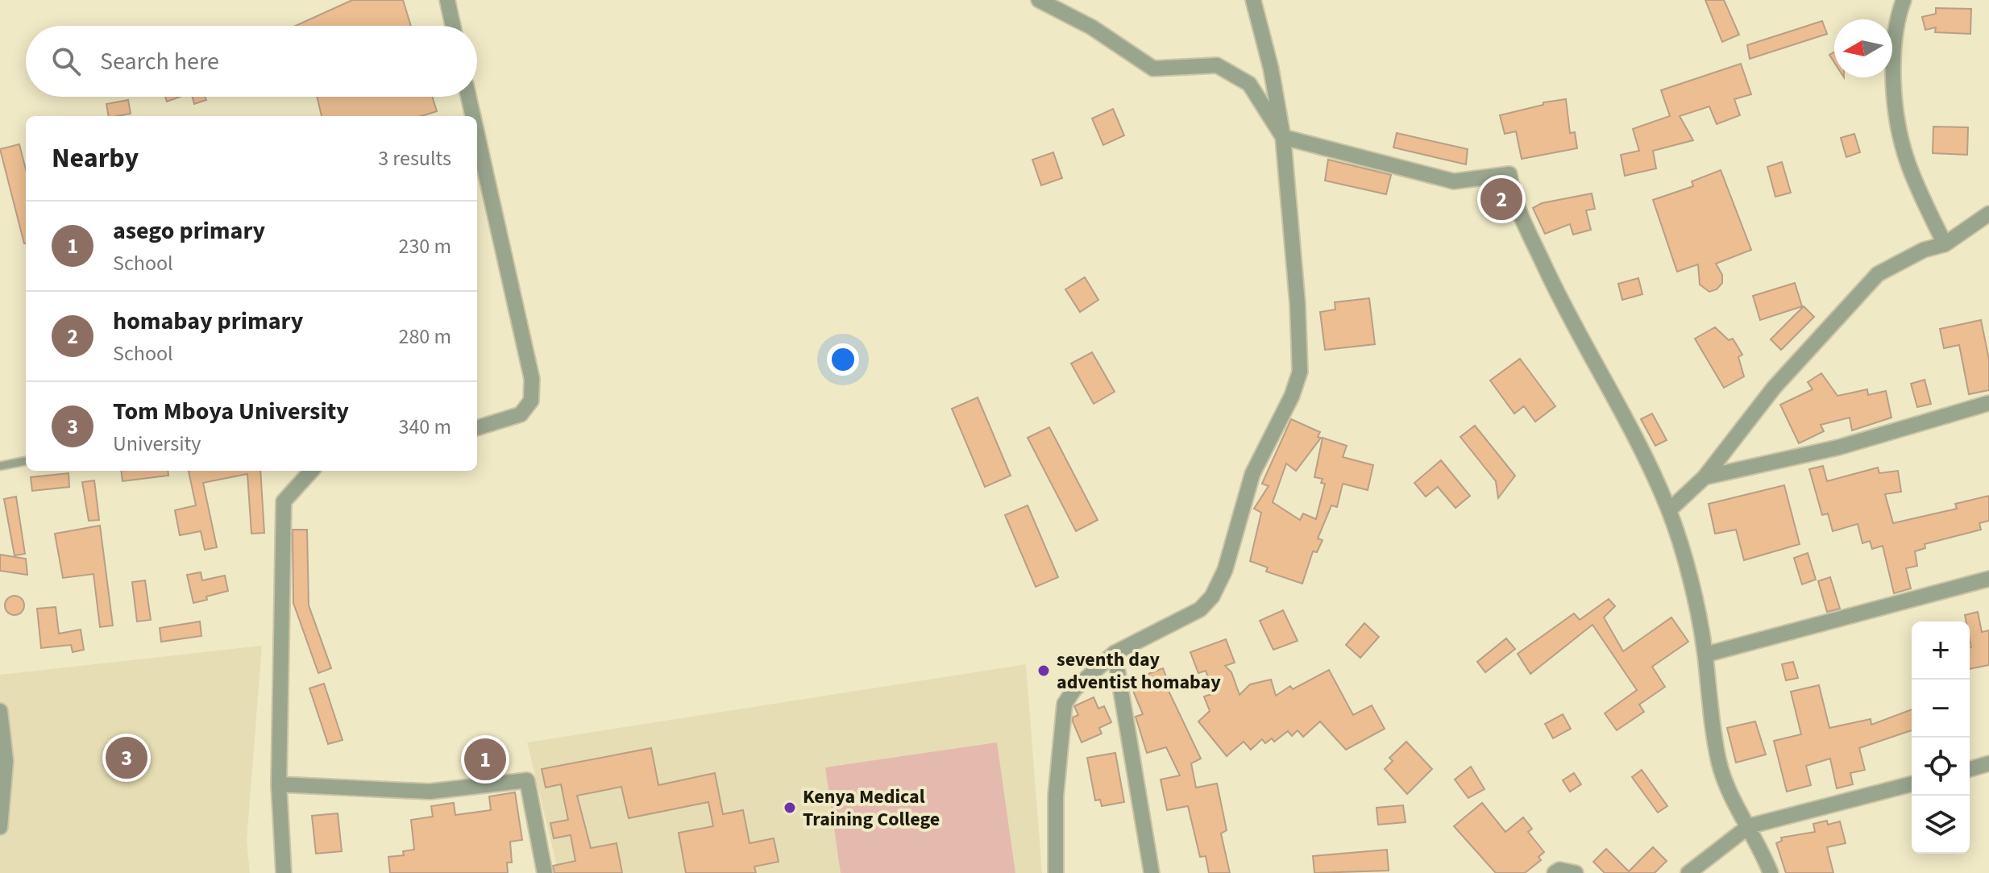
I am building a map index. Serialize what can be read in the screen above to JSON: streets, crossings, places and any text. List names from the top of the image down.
{
  "places": ["seventh day adventist homabay", "Kenya Medical Training College"],
  "north": "left",
  "page": {
    "search": "Search here",
    "heading": ["Nearby", "3 results"],
    "pins": ["2", "3", "1"],
    "list": [
      {
        "mark": "1",
        "name": "asego primary",
        "note": "School",
        "value": "230 m"
      },
      {
        "mark": "2",
        "name": "homabay primary",
        "note": "School",
        "value": "280 m"
      },
      {
        "mark": "3",
        "name": "Tom Mboya University",
        "note": "University",
        "value": "340 m"
      }
    ],
    "map_buttons": ["+", "−"]
  }
}
